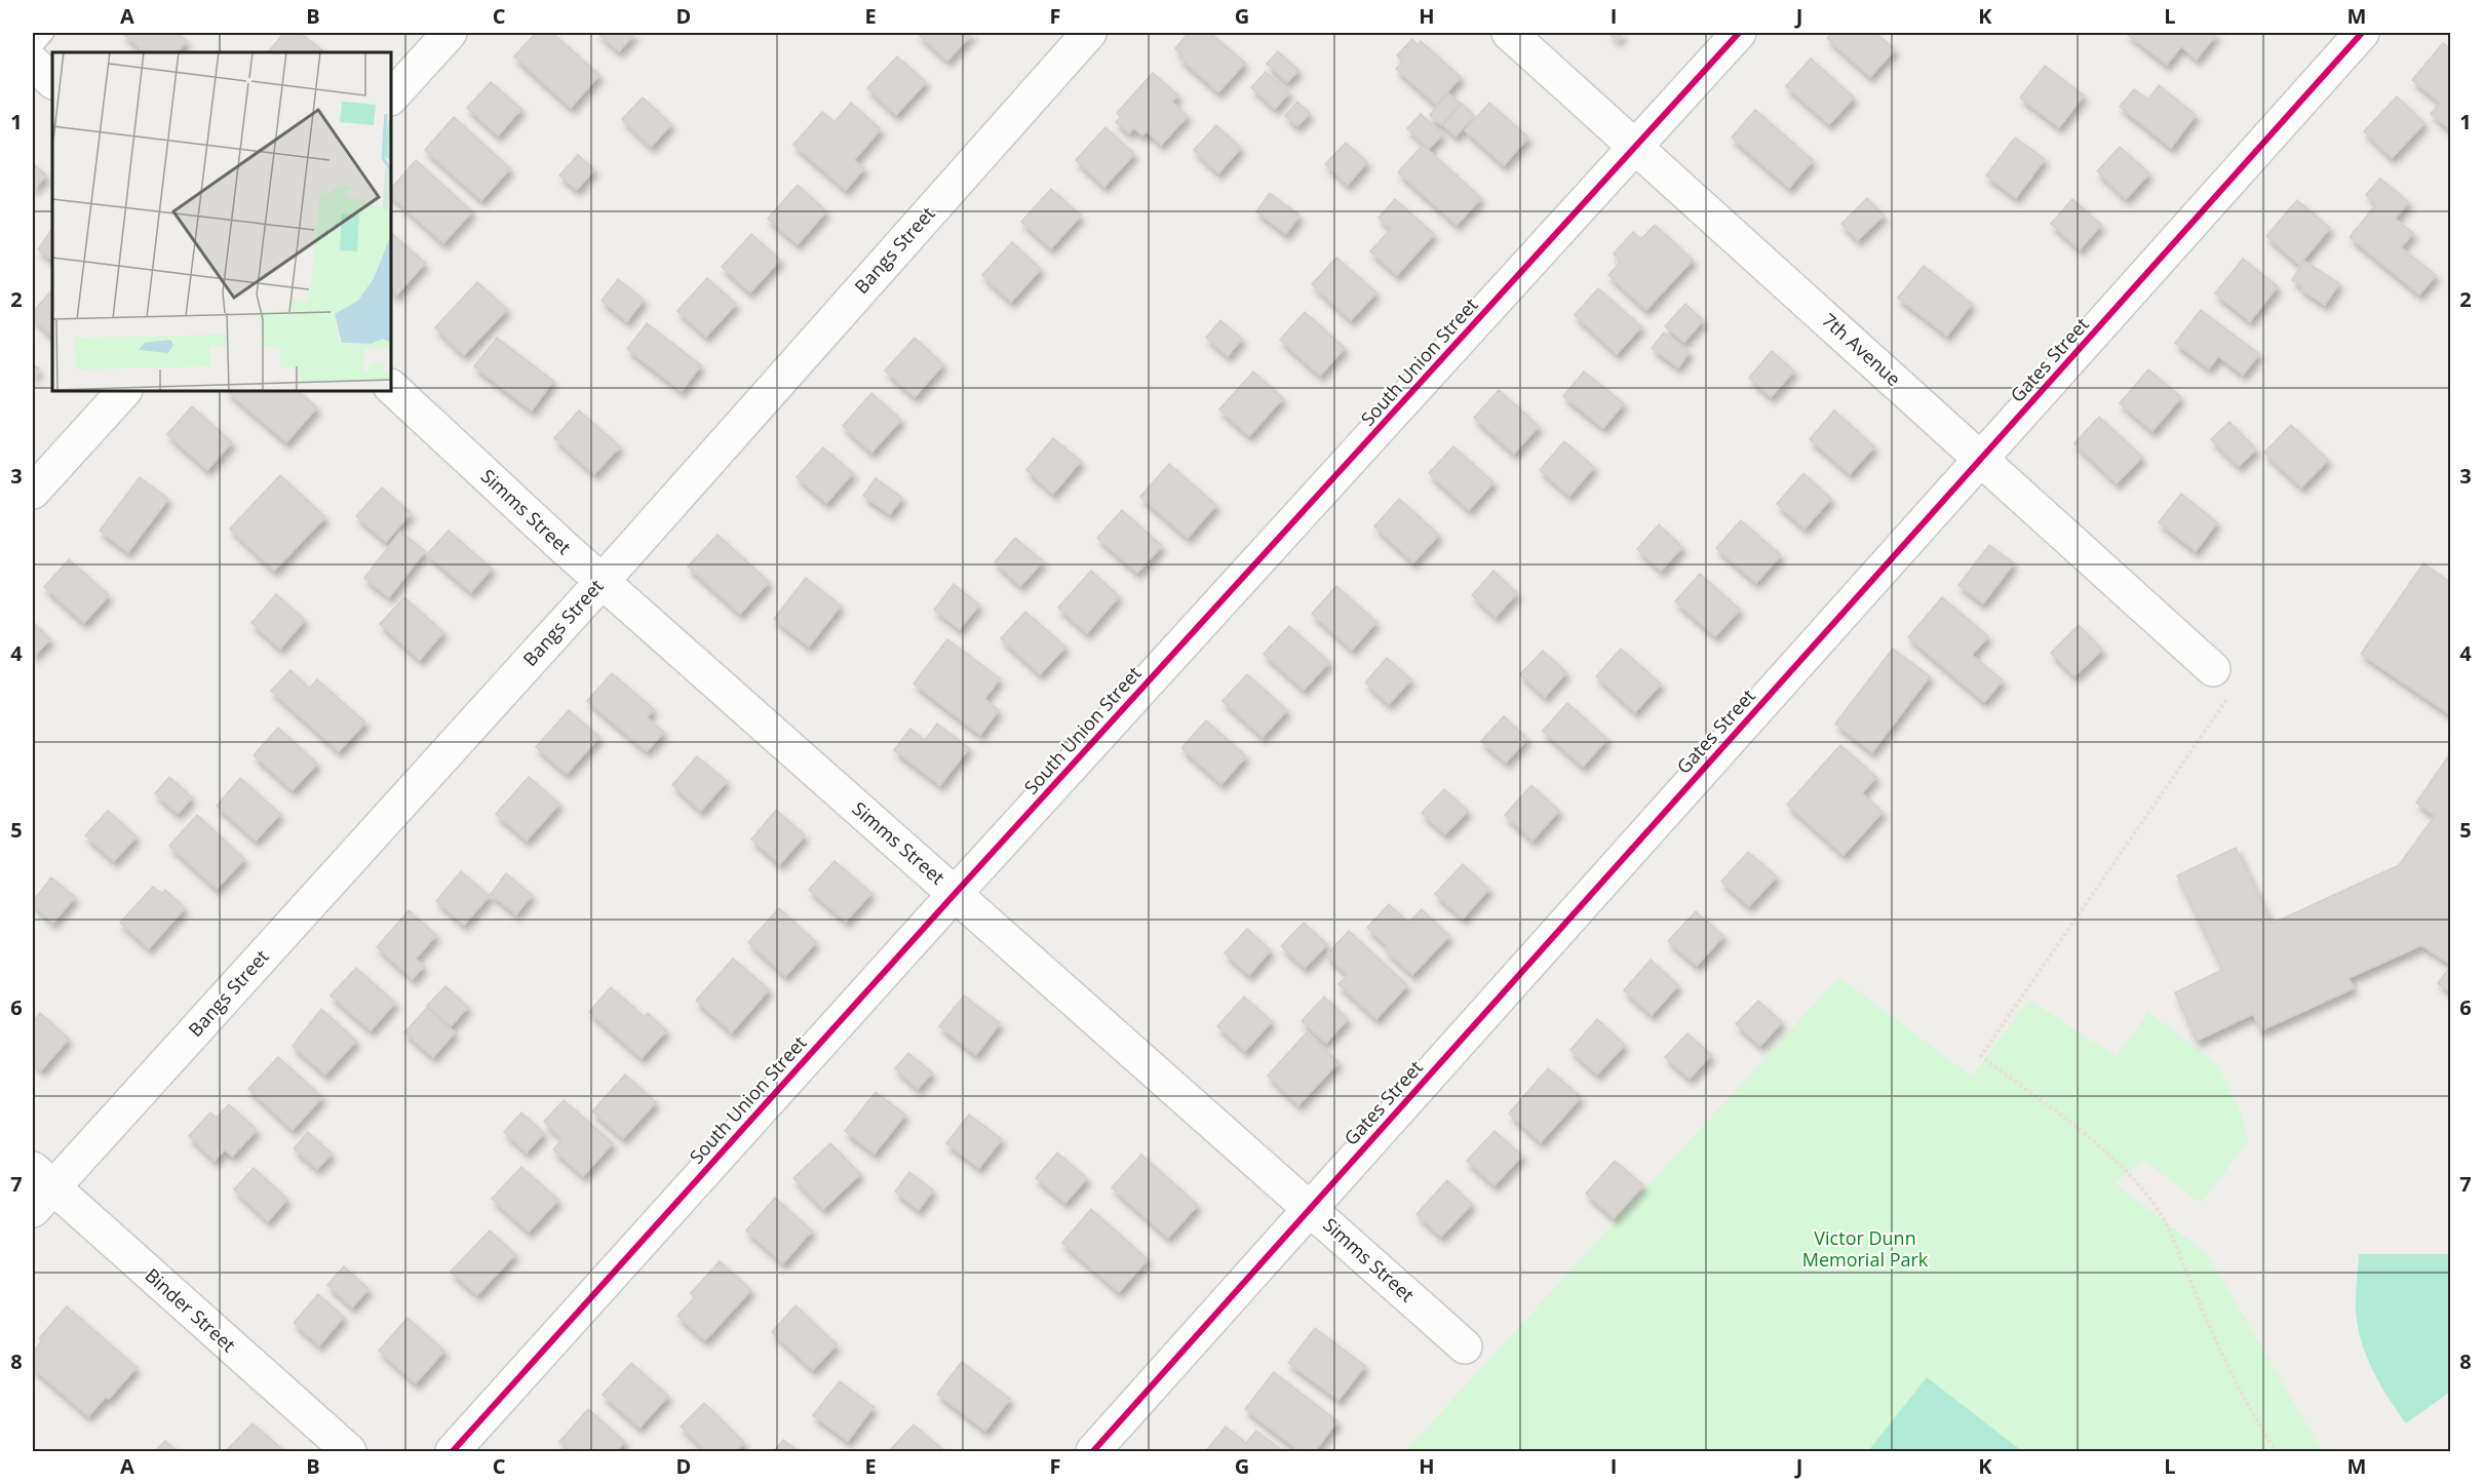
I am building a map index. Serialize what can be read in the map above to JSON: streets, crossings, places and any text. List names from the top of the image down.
{
  "streets": {
    "street": [
      "Bangs Street",
      "7th Avenue",
      "Gates Street",
      "South Union Street",
      "Simms Street",
      "Binder Street"
    ]
  },
  "crossings": [
    ["Bangs Street", "Simms Street"],
    ["Bangs Street", "Binder Street"],
    ["7th Avenue", "Gates Street"],
    ["7th Avenue", "South Union Street"],
    ["Gates Street", "Simms Street"],
    ["South Union Street", "Simms Street"]
  ],
  "parks": ["Victor Dunn Memorial Park"],
  "grid": {
    "columns": [
      "A",
      "B",
      "C",
      "D",
      "E",
      "F",
      "G",
      "H",
      "I",
      "J",
      "K",
      "L",
      "M"
    ],
    "rows": [
      "1",
      "2",
      "3",
      "4",
      "5",
      "6",
      "7",
      "8"
    ]
  }
}
